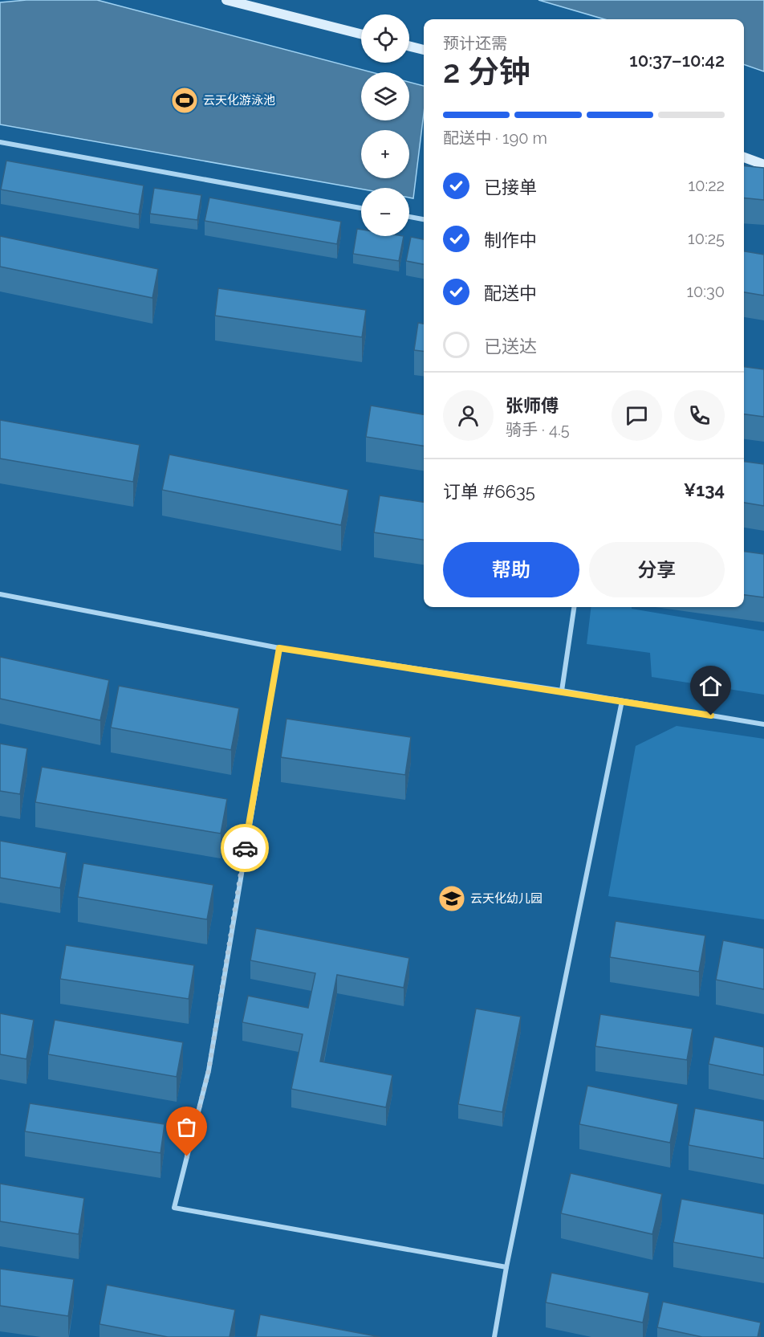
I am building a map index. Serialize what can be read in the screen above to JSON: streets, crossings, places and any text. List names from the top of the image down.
{
  "places": {
    "sports": ["云天化游泳池"],
    "school or university": ["云天化幼儿园"]
  },
  "page": {
    "map_buttons": ["+", "−"],
    "heading": ["2 分钟", "预计还需", "10:37–10:42"],
    "panel": [
      "张师傅",
      "骑手 · 4.5",
      "订单 #6635",
      "¥134"
    ],
    "bar": "配送中 · 190 m",
    "list": [
      ["已接单", "10:22"],
      ["制作中", "10:25"],
      ["配送中", "10:30"],
      "已送达"
    ],
    "buttons": ["帮助", "分享"]
  }
}
